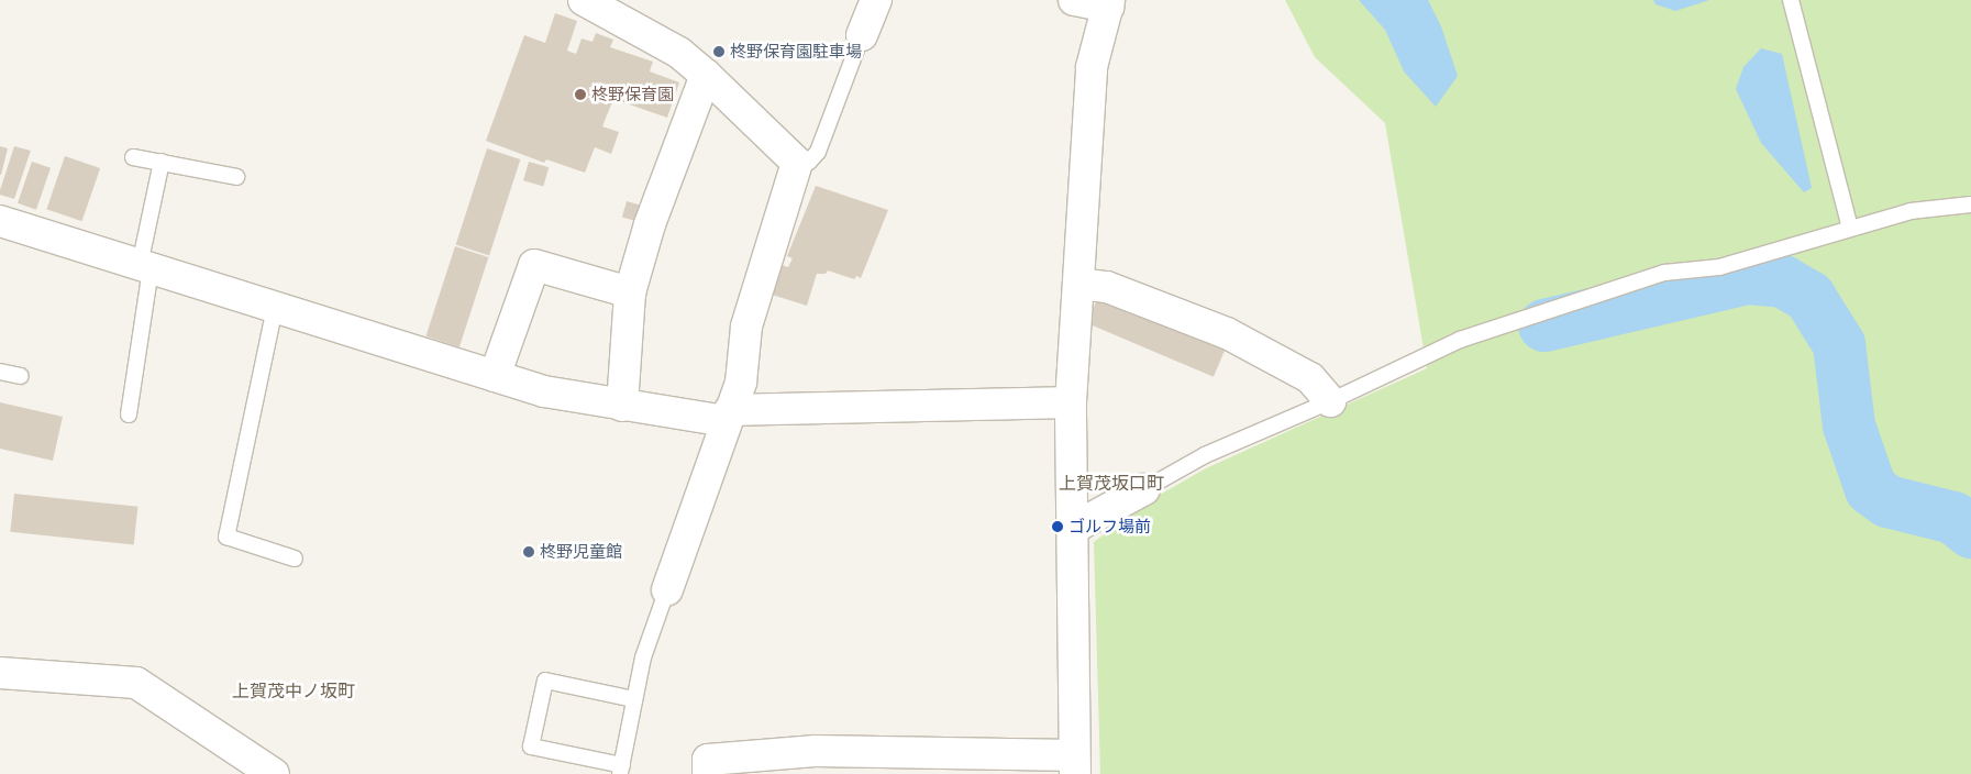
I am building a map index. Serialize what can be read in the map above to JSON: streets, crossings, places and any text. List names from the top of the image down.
{
  "districts": ["上賀茂坂口町", "上賀茂中ノ坂町"],
  "places": [
    "柊野保育園駐車場",
    "柊野保育園",
    "ゴルフ場前",
    "柊野児童館"
  ]
}
